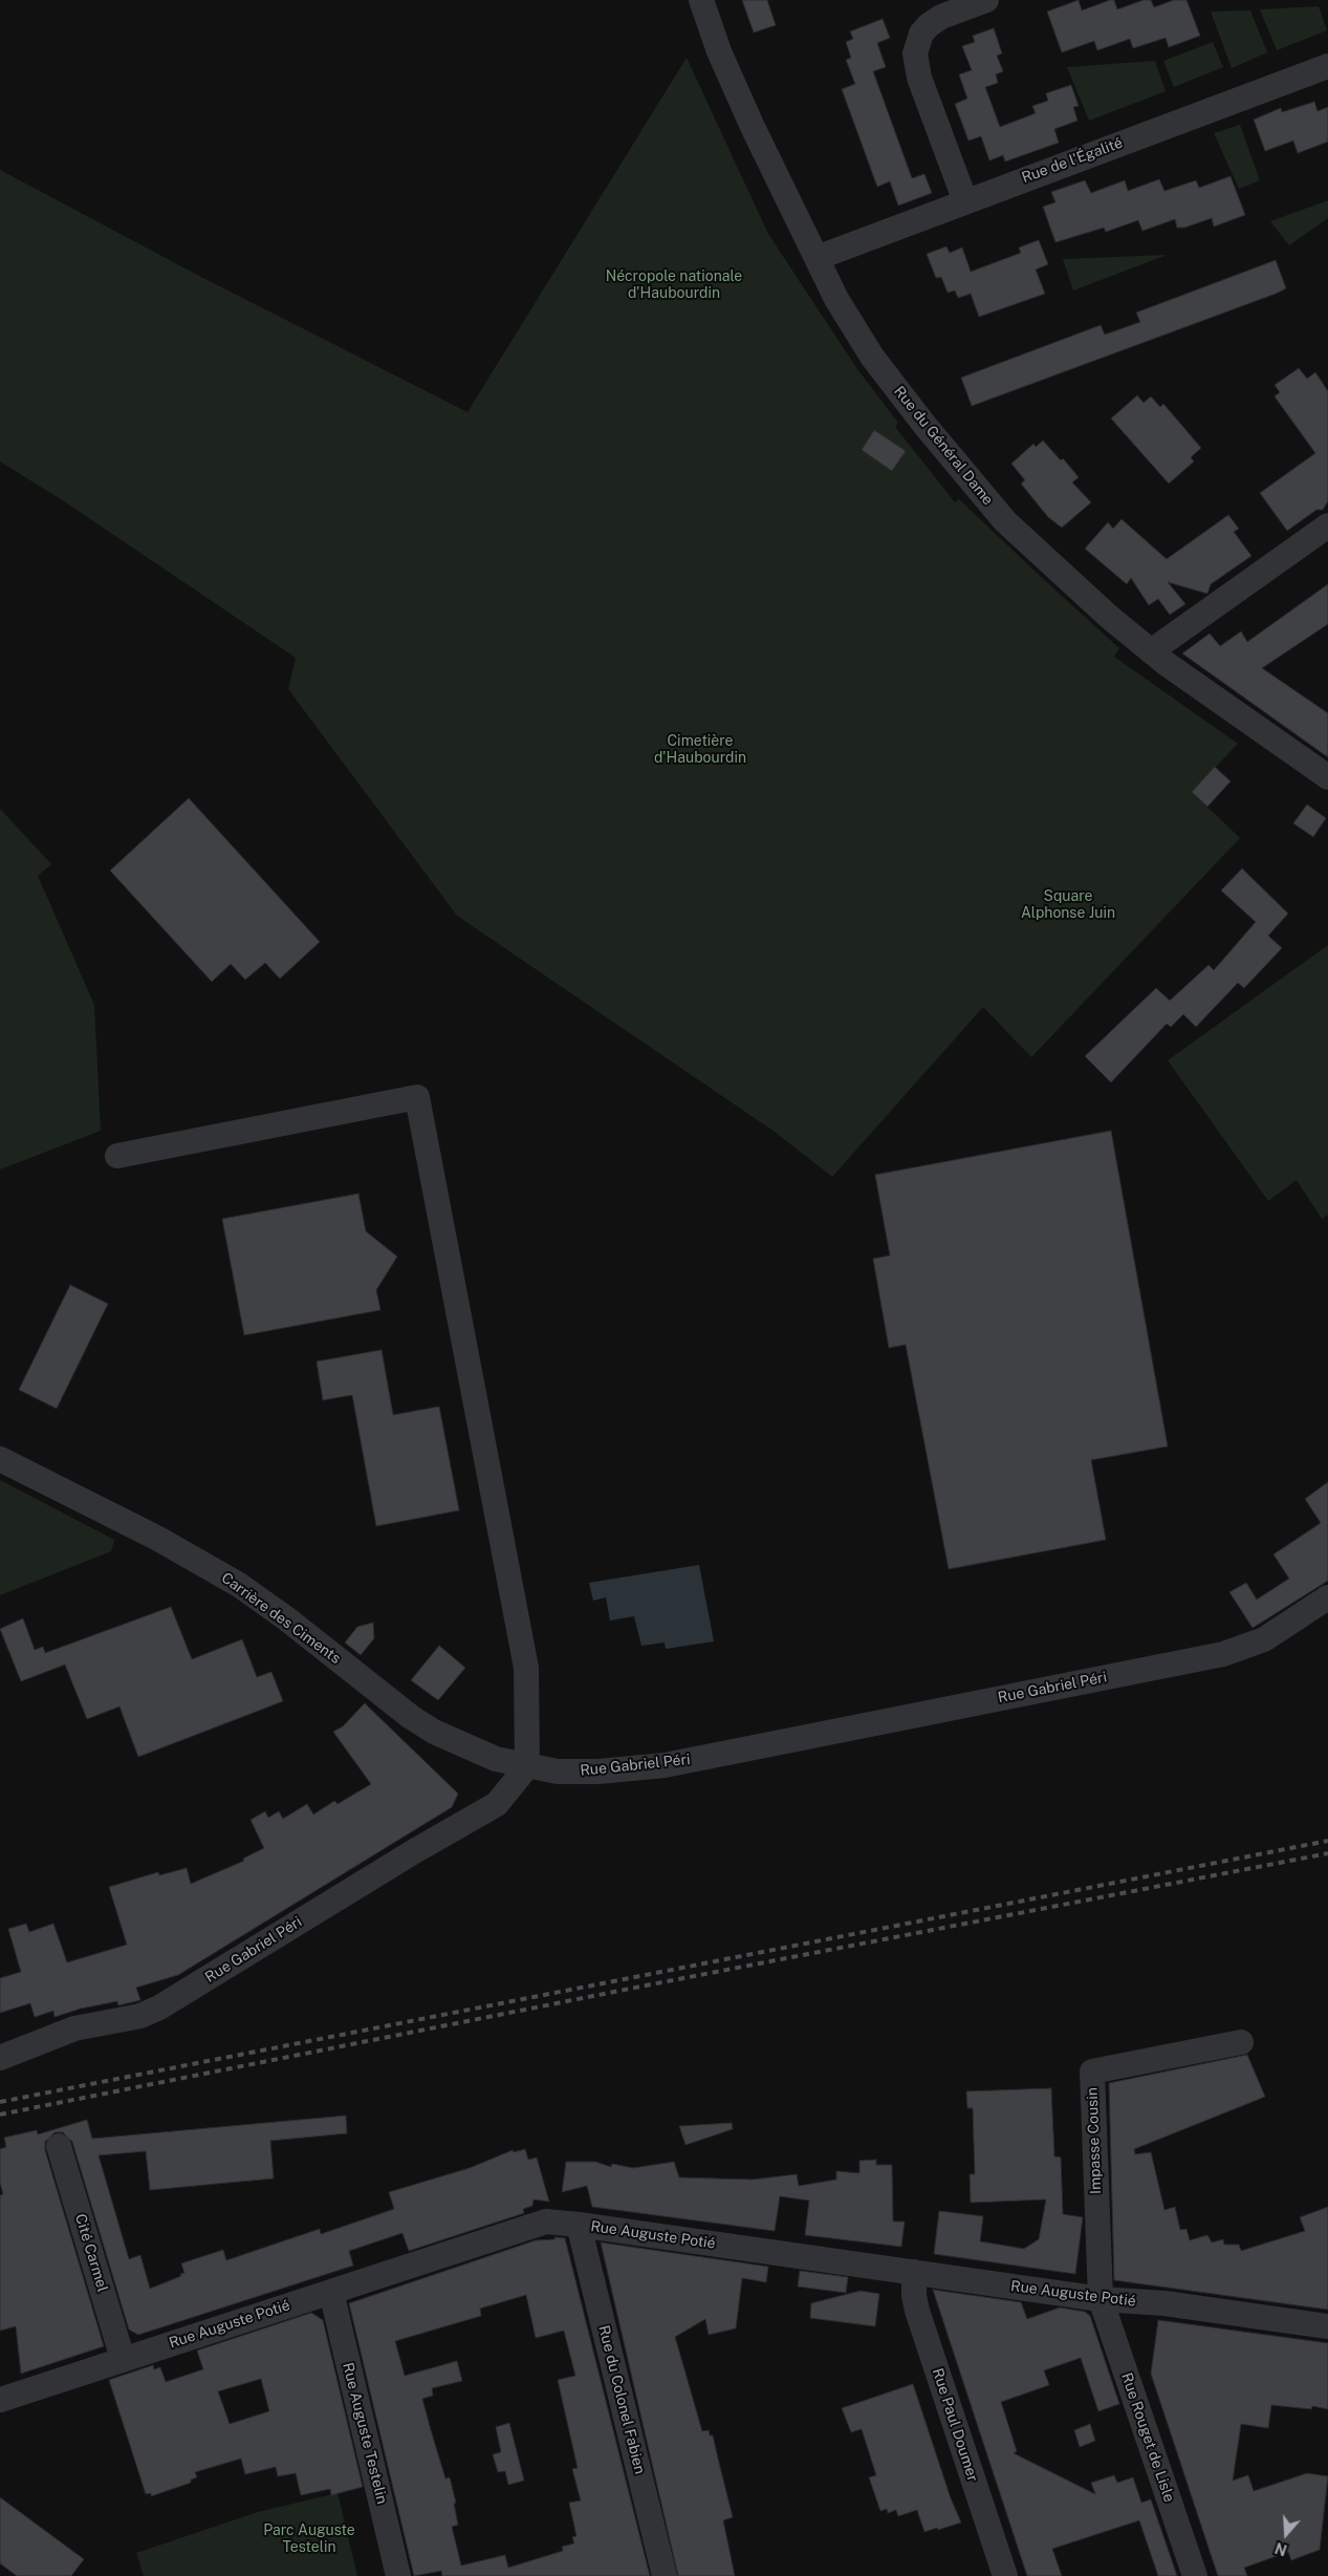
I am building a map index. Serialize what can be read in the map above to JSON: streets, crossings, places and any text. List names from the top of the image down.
{
  "streets": {
    "street": [
      "Rue de l'Égalité",
      "Rue du Général Dame",
      "Carrière des Ciments",
      "Rue Gabriel Péri",
      "Impasse Cousin",
      "Rue Auguste Potié",
      "Cité Carmel",
      "Rue du Colonel Fabien",
      "Rue Paul Doumer",
      "Rue Auguste Testelin",
      "Rue Rouget de Lisle"
    ]
  },
  "crossings": [
    ["Rue de l'Égalité", "Rue du Général Dame"],
    ["Carrière des Ciments", "Rue Gabriel Péri"],
    ["Impasse Cousin", "Rue Auguste Potié"],
    ["Impasse Cousin", "Rue Rouget de Lisle"],
    ["Rue Auguste Potié", "Cité Carmel"],
    ["Rue Auguste Potié", "Rue du Colonel Fabien"],
    ["Rue Auguste Potié", "Rue Paul Doumer"],
    ["Rue Auguste Potié", "Rue Auguste Testelin"],
    ["Rue Auguste Potié", "Rue Rouget de Lisle"]
  ],
  "parks": [
    "Nécropole nationale d'Haubourdin",
    "Cimetière d'Haubourdin",
    "Square Alphonse Juin",
    "Parc Auguste Testelin"
  ],
  "north": "bottom"
}
